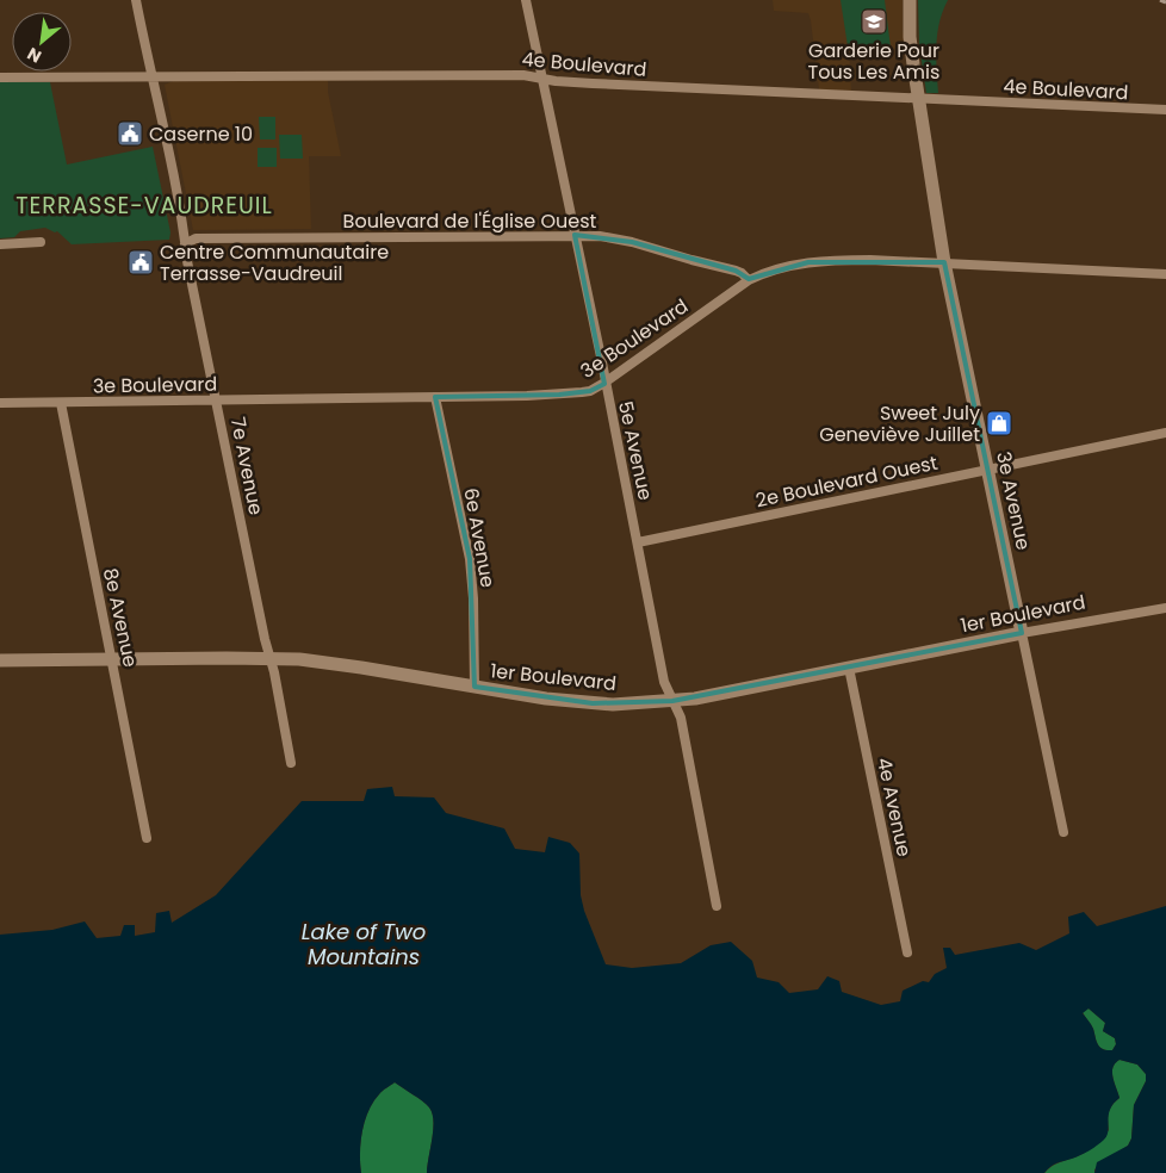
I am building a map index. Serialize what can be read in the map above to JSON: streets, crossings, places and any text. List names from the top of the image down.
{
  "streets": {
    "street": [
      "4e Boulevard",
      "Boulevard de l'Église Ouest",
      "3e Boulevard",
      "5e Avenue",
      "7e Avenue",
      "2e Boulevard Ouest",
      "3e Avenue",
      "6e Avenue",
      "1er Boulevard",
      "8e Avenue",
      "4e Avenue"
    ]
  },
  "crossings": [
    ["4e Boulevard", "5e Avenue"],
    ["4e Boulevard", "7e Avenue"],
    ["4e Boulevard", "3e Avenue"],
    ["Boulevard de l'Église Ouest", "3e Boulevard"],
    ["Boulevard de l'Église Ouest", "5e Avenue"],
    ["Boulevard de l'Église Ouest", "7e Avenue"],
    ["3e Boulevard", "5e Avenue"],
    ["3e Boulevard", "7e Avenue"],
    ["3e Boulevard", "3e Avenue"],
    ["3e Boulevard", "6e Avenue"],
    ["3e Boulevard", "8e Avenue"],
    ["5e Avenue", "2e Boulevard Ouest"],
    ["5e Avenue", "1er Boulevard"],
    ["7e Avenue", "1er Boulevard"],
    ["2e Boulevard Ouest", "3e Avenue"],
    ["3e Avenue", "1er Boulevard"],
    ["6e Avenue", "1er Boulevard"],
    ["1er Boulevard", "8e Avenue"],
    ["1er Boulevard", "4e Avenue"]
  ],
  "districts": ["TERRASSE-VAUDREUIL"],
  "water": ["Lake of Two Mountains"],
  "places": {
    "school or university": ["Garderie Pour Tous Les Amis"],
    "public building": ["Caserne 10", "Centre Communautaire Terrasse-Vaudreuil"],
    "shop": ["Sweet July Geneviève Juillet"]
  },
  "north": "bottom left"
}
